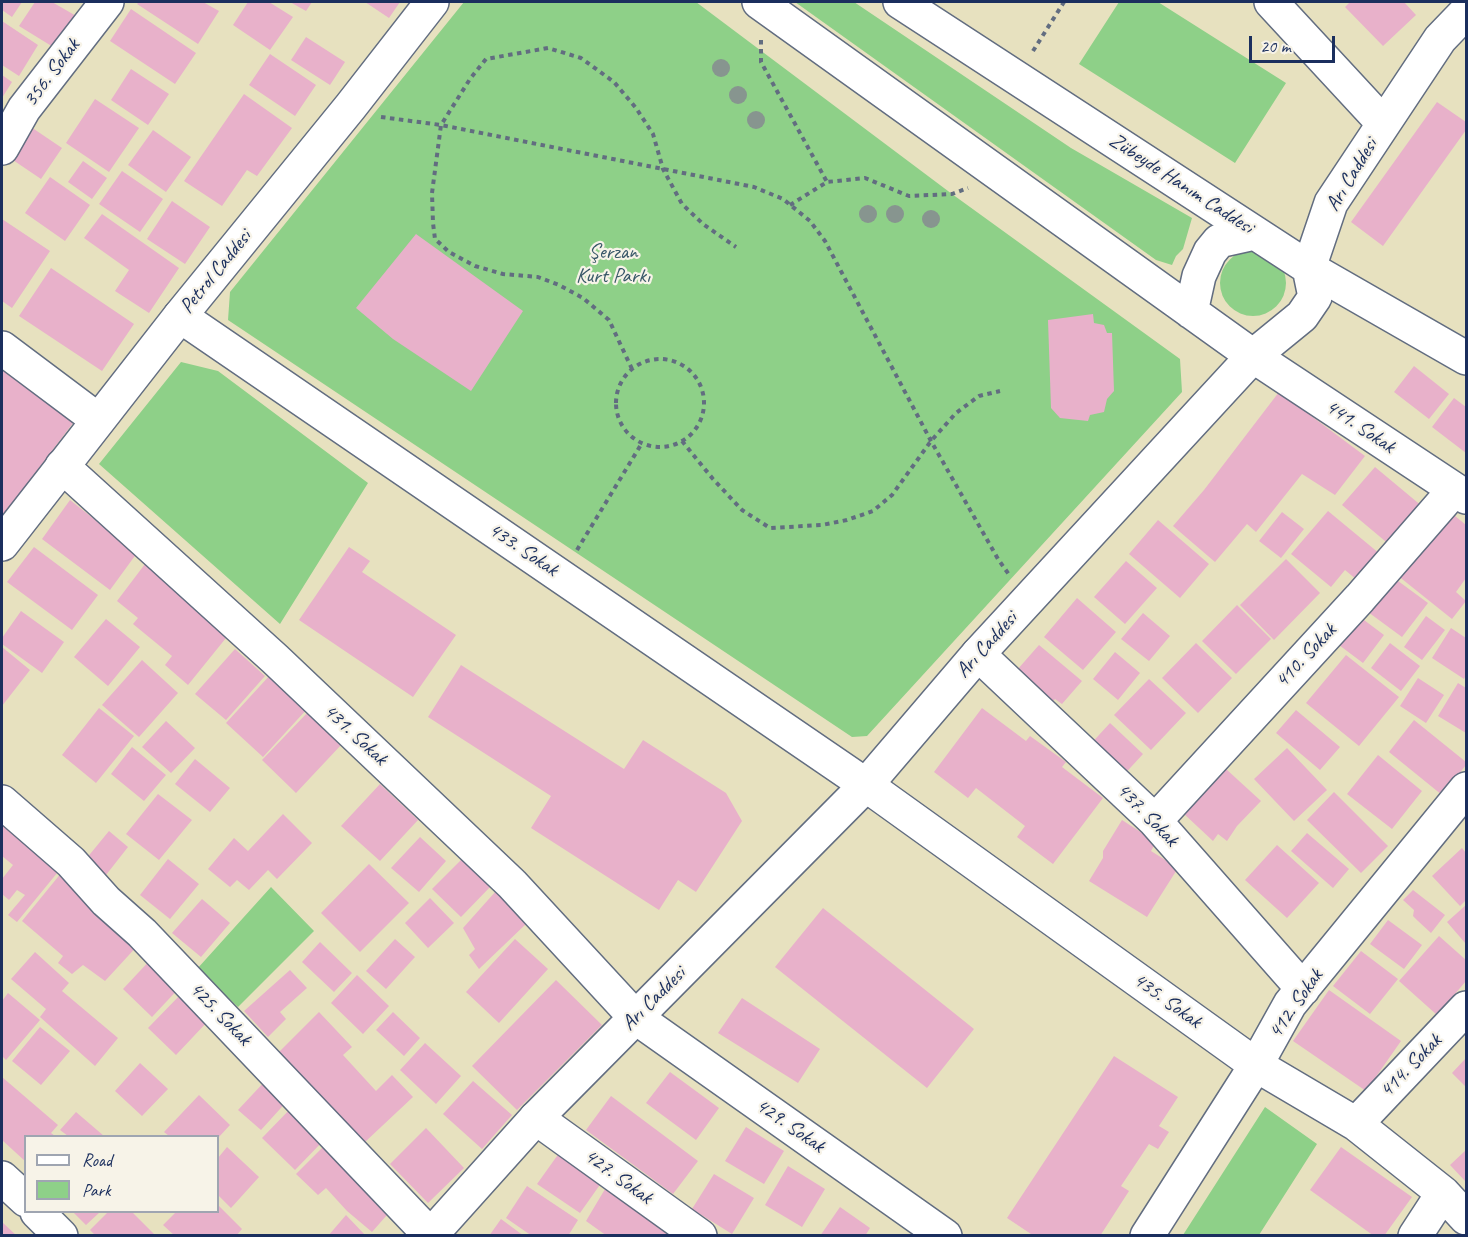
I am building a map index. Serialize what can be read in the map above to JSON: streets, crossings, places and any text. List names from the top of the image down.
{
  "streets": {
    "street": [
      "356. Sokak",
      "Arı Caddesi",
      "Zübeyde Hanım Caddesi",
      "Petrol Caddesi",
      "441. Sokak",
      "433. Sokak",
      "410. Sokak",
      "431. Sokak",
      "437. Sokak",
      "435. Sokak",
      "412. Sokak",
      "425. Sokak",
      "414. Sokak",
      "429. Sokak",
      "427. Sokak"
    ]
  },
  "crossings": [
    ["Arı Caddesi", "Zübeyde Hanım Caddesi"],
    ["Arı Caddesi", "441. Sokak"],
    ["Arı Caddesi", "433. Sokak"],
    ["Arı Caddesi", "431. Sokak"],
    ["Arı Caddesi", "437. Sokak"],
    ["Arı Caddesi", "435. Sokak"],
    ["Arı Caddesi", "425. Sokak"],
    ["Arı Caddesi", "429. Sokak"],
    ["Arı Caddesi", "427. Sokak"],
    ["Zübeyde Hanım Caddesi", "441. Sokak"],
    ["Petrol Caddesi", "433. Sokak"],
    ["Petrol Caddesi", "431. Sokak"],
    ["441. Sokak", "410. Sokak"],
    ["433. Sokak", "435. Sokak"],
    ["410. Sokak", "437. Sokak"],
    ["431. Sokak", "429. Sokak"],
    ["437. Sokak", "412. Sokak"],
    ["435. Sokak", "412. Sokak"],
    ["435. Sokak", "414. Sokak"]
  ],
  "parks": ["Şerzan Kurt Parkı"],
  "legend": ["Road", "Park"],
  "scale_bar": "20 m"
}
